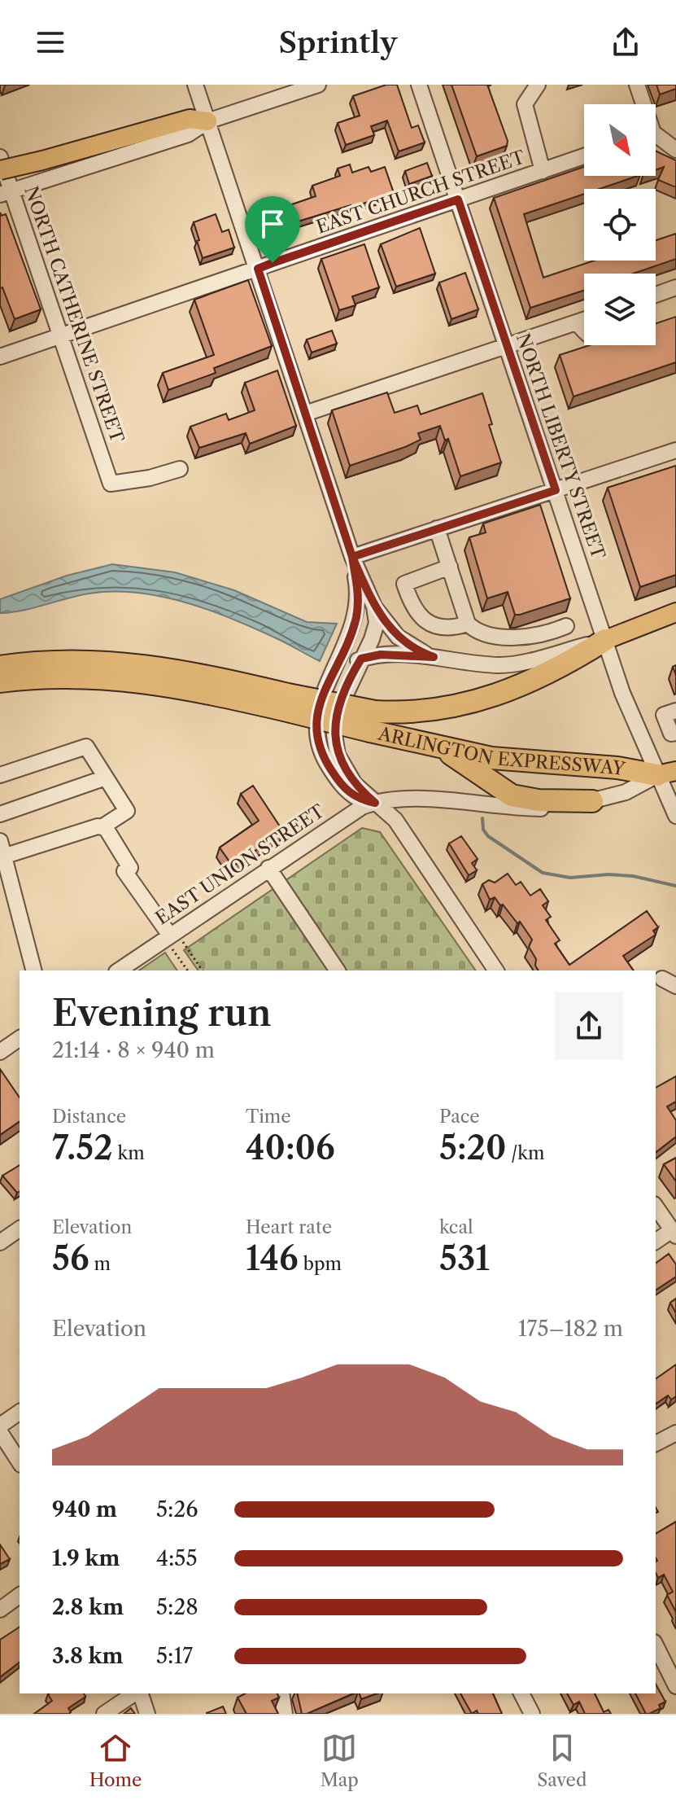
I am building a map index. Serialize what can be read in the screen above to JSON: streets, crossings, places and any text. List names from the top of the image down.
{
  "streets": {
    "highway": ["ARLINGTON EXPRESSWAY"],
    "street": [
      "EAST CHURCH STREET",
      "NORTH CATHERINE STREET",
      "NORTH LIBERTY STREET",
      "EAST UNION STREET"
    ]
  },
  "crossings": [
    ["EAST CHURCH STREET", "NORTH CATHERINE STREET"],
    ["EAST CHURCH STREET", "NORTH LIBERTY STREET"],
    ["NORTH LIBERTY STREET", "ARLINGTON EXPRESSWAY"],
    ["NORTH LIBERTY STREET", "EAST UNION STREET"],
    ["ARLINGTON EXPRESSWAY", "EAST UNION STREET"]
  ],
  "north": "bottom right",
  "page": {
    "header": "Sprintly",
    "heading": ["Evening run", "21:14 · 8 × 940 m"],
    "stats": [
      ["Distance", "7.52 km"],
      ["Time", "40:06"],
      ["Pace", "5:20 /km"],
      ["Elevation", "56 m"],
      ["Heart rate", "146 bpm"],
      ["kcal", "531"]
    ],
    "chart": ["Elevation", "175–182 m"],
    "list": [
      {
        "name": "940 m",
        "note": "5:26"
      },
      {
        "name": "1.9 km",
        "note": "4:55"
      },
      {
        "name": "2.8 km",
        "note": "5:28"
      },
      {
        "name": "3.8 km",
        "note": "5:17"
      }
    ],
    "tabs": ["Home", "Map", "Saved"]
  }
}
